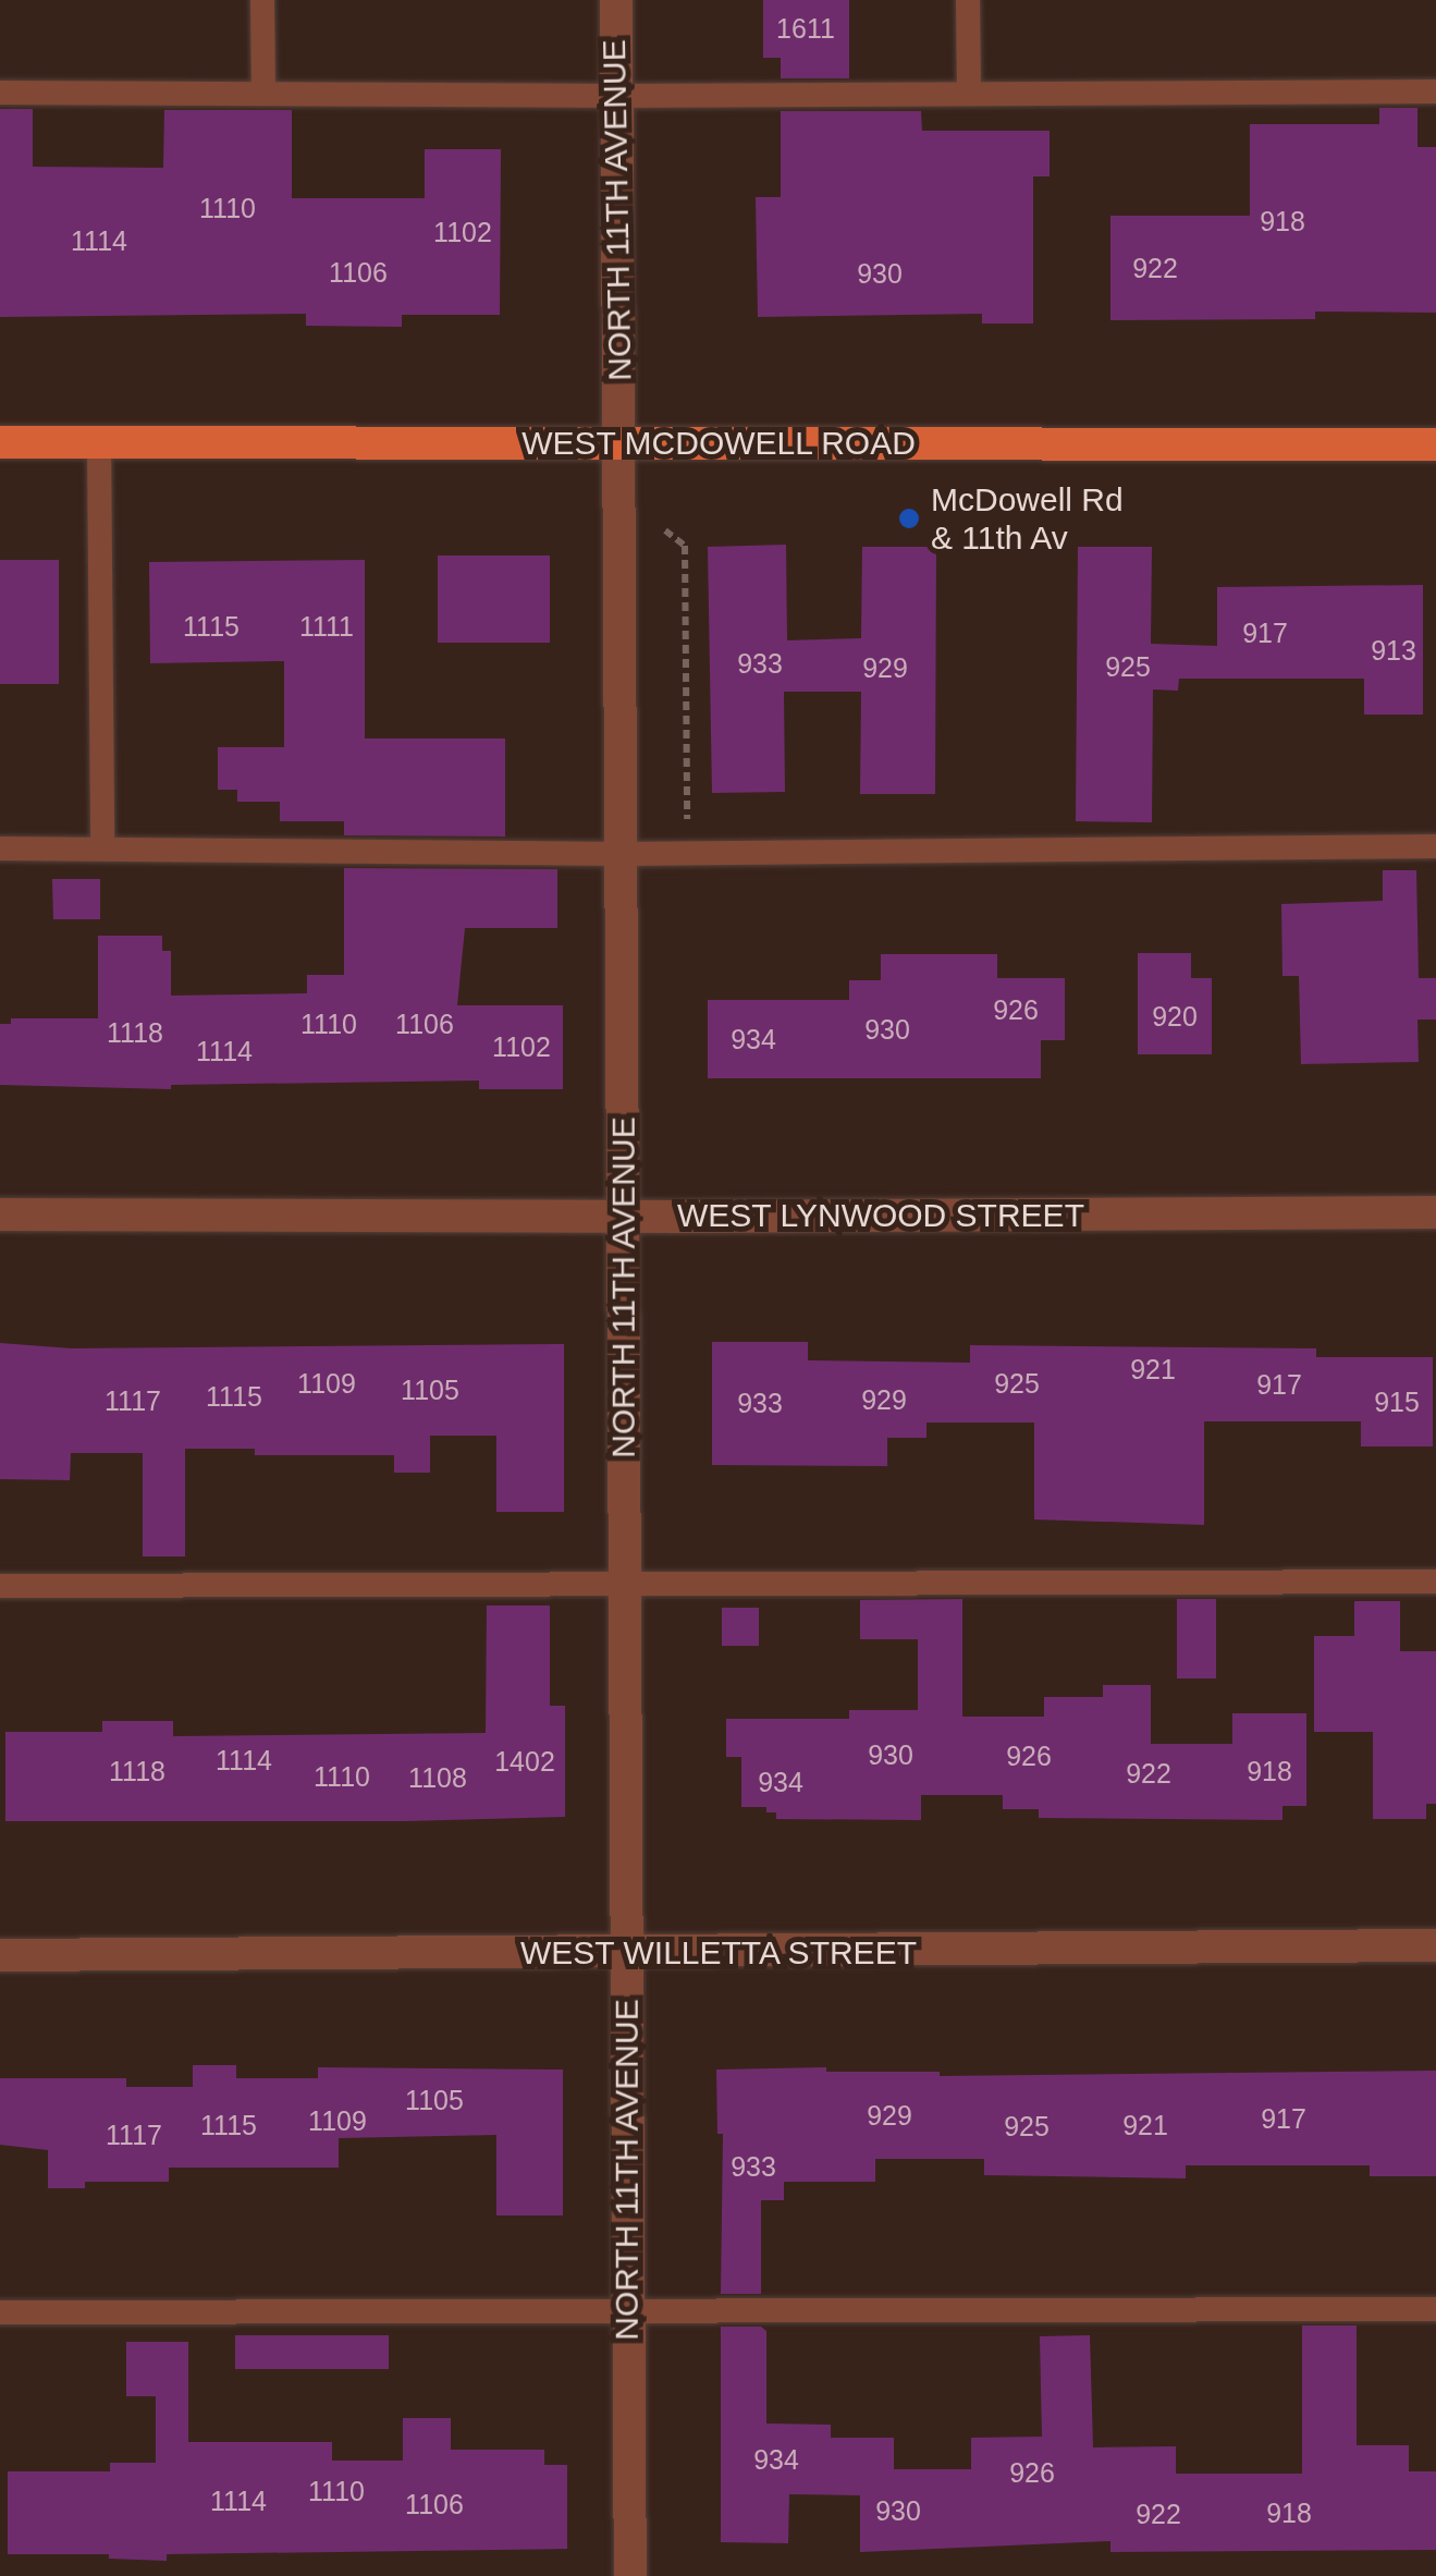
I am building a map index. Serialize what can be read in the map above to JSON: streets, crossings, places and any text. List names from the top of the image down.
{
  "streets": {
    "main road": ["WEST MCDOWELL ROAD"],
    "street": ["NORTH 11TH AVENUE", "WEST LYNWOOD STREET", "WEST WILLETTA STREET"]
  },
  "crossings": [
    ["NORTH 11TH AVENUE", "WEST MCDOWELL ROAD"],
    ["NORTH 11TH AVENUE", "WEST LYNWOOD STREET"],
    ["NORTH 11TH AVENUE", "WEST WILLETTA STREET"]
  ],
  "places": ["McDowell Rd & 11th Av"],
  "house_numbers": [
    "1611",
    "1110",
    "918",
    "1102",
    "1114",
    "922",
    "1106",
    "930",
    "1115",
    "1111",
    "917",
    "913",
    "933",
    "925",
    "929",
    "926",
    "920",
    "1110",
    "1106",
    "930",
    "1118",
    "934",
    "1102",
    "1114",
    "921",
    "1109",
    "925",
    "917",
    "1105",
    "1115",
    "929",
    "1117",
    "915",
    "933",
    "930",
    "926",
    "1114",
    "1402",
    "1118",
    "918",
    "922",
    "1110",
    "1108",
    "934",
    "1105",
    "929",
    "917",
    "1109",
    "1115",
    "921",
    "925",
    "1117",
    "933",
    "934",
    "926",
    "1110",
    "1114",
    "1106",
    "930",
    "918",
    "922"
  ]
}
